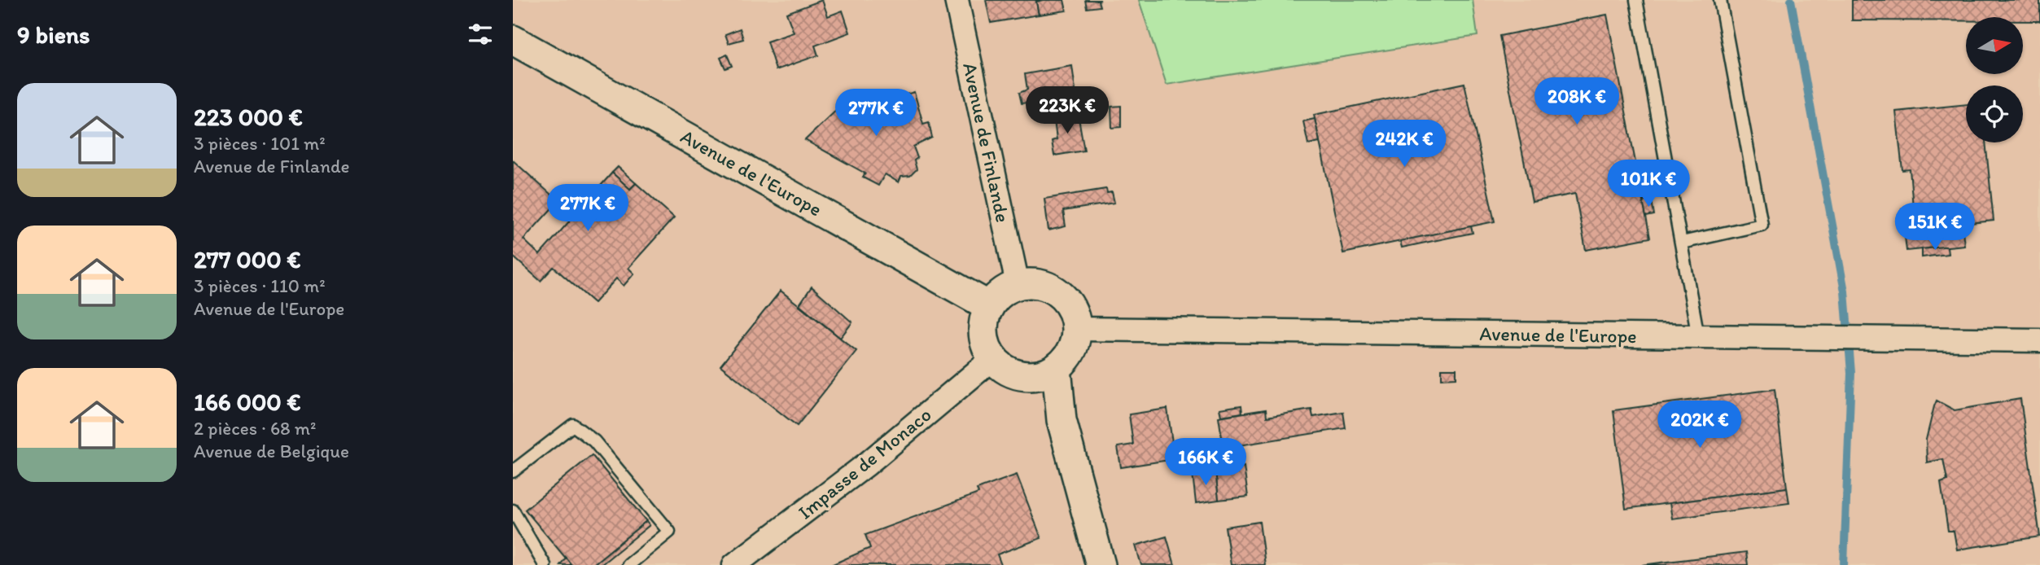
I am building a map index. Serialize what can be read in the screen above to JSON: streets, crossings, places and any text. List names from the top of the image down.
{
  "streets": {
    "street": ["Avenue de Finlande", "Avenue de l'Europe", "Impasse de Monaco"]
  },
  "crossings": [
    ["Avenue de Finlande", "Avenue de l'Europe"],
    ["Avenue de Finlande", "Impasse de Monaco"],
    ["Avenue de l'Europe", "Impasse de Monaco"]
  ],
  "north": "right",
  "page": {
    "heading": "9 biens",
    "list": [
      {
        "name": "223 000 €",
        "note": "3 pièces · 101 m² · Avenue de Finlande"
      },
      {
        "name": "277 000 €",
        "note": "3 pièces · 110 m² · Avenue de l'Europe"
      },
      {
        "name": "166 000 €",
        "note": "2 pièces · 68 m² · Avenue de Belgique"
      }
    ],
    "price": [
      "208K €",
      "223K €",
      "277K €",
      "242K €",
      "101K €",
      "277K €",
      "151K €",
      "202K €",
      "166K €"
    ]
  }
}
